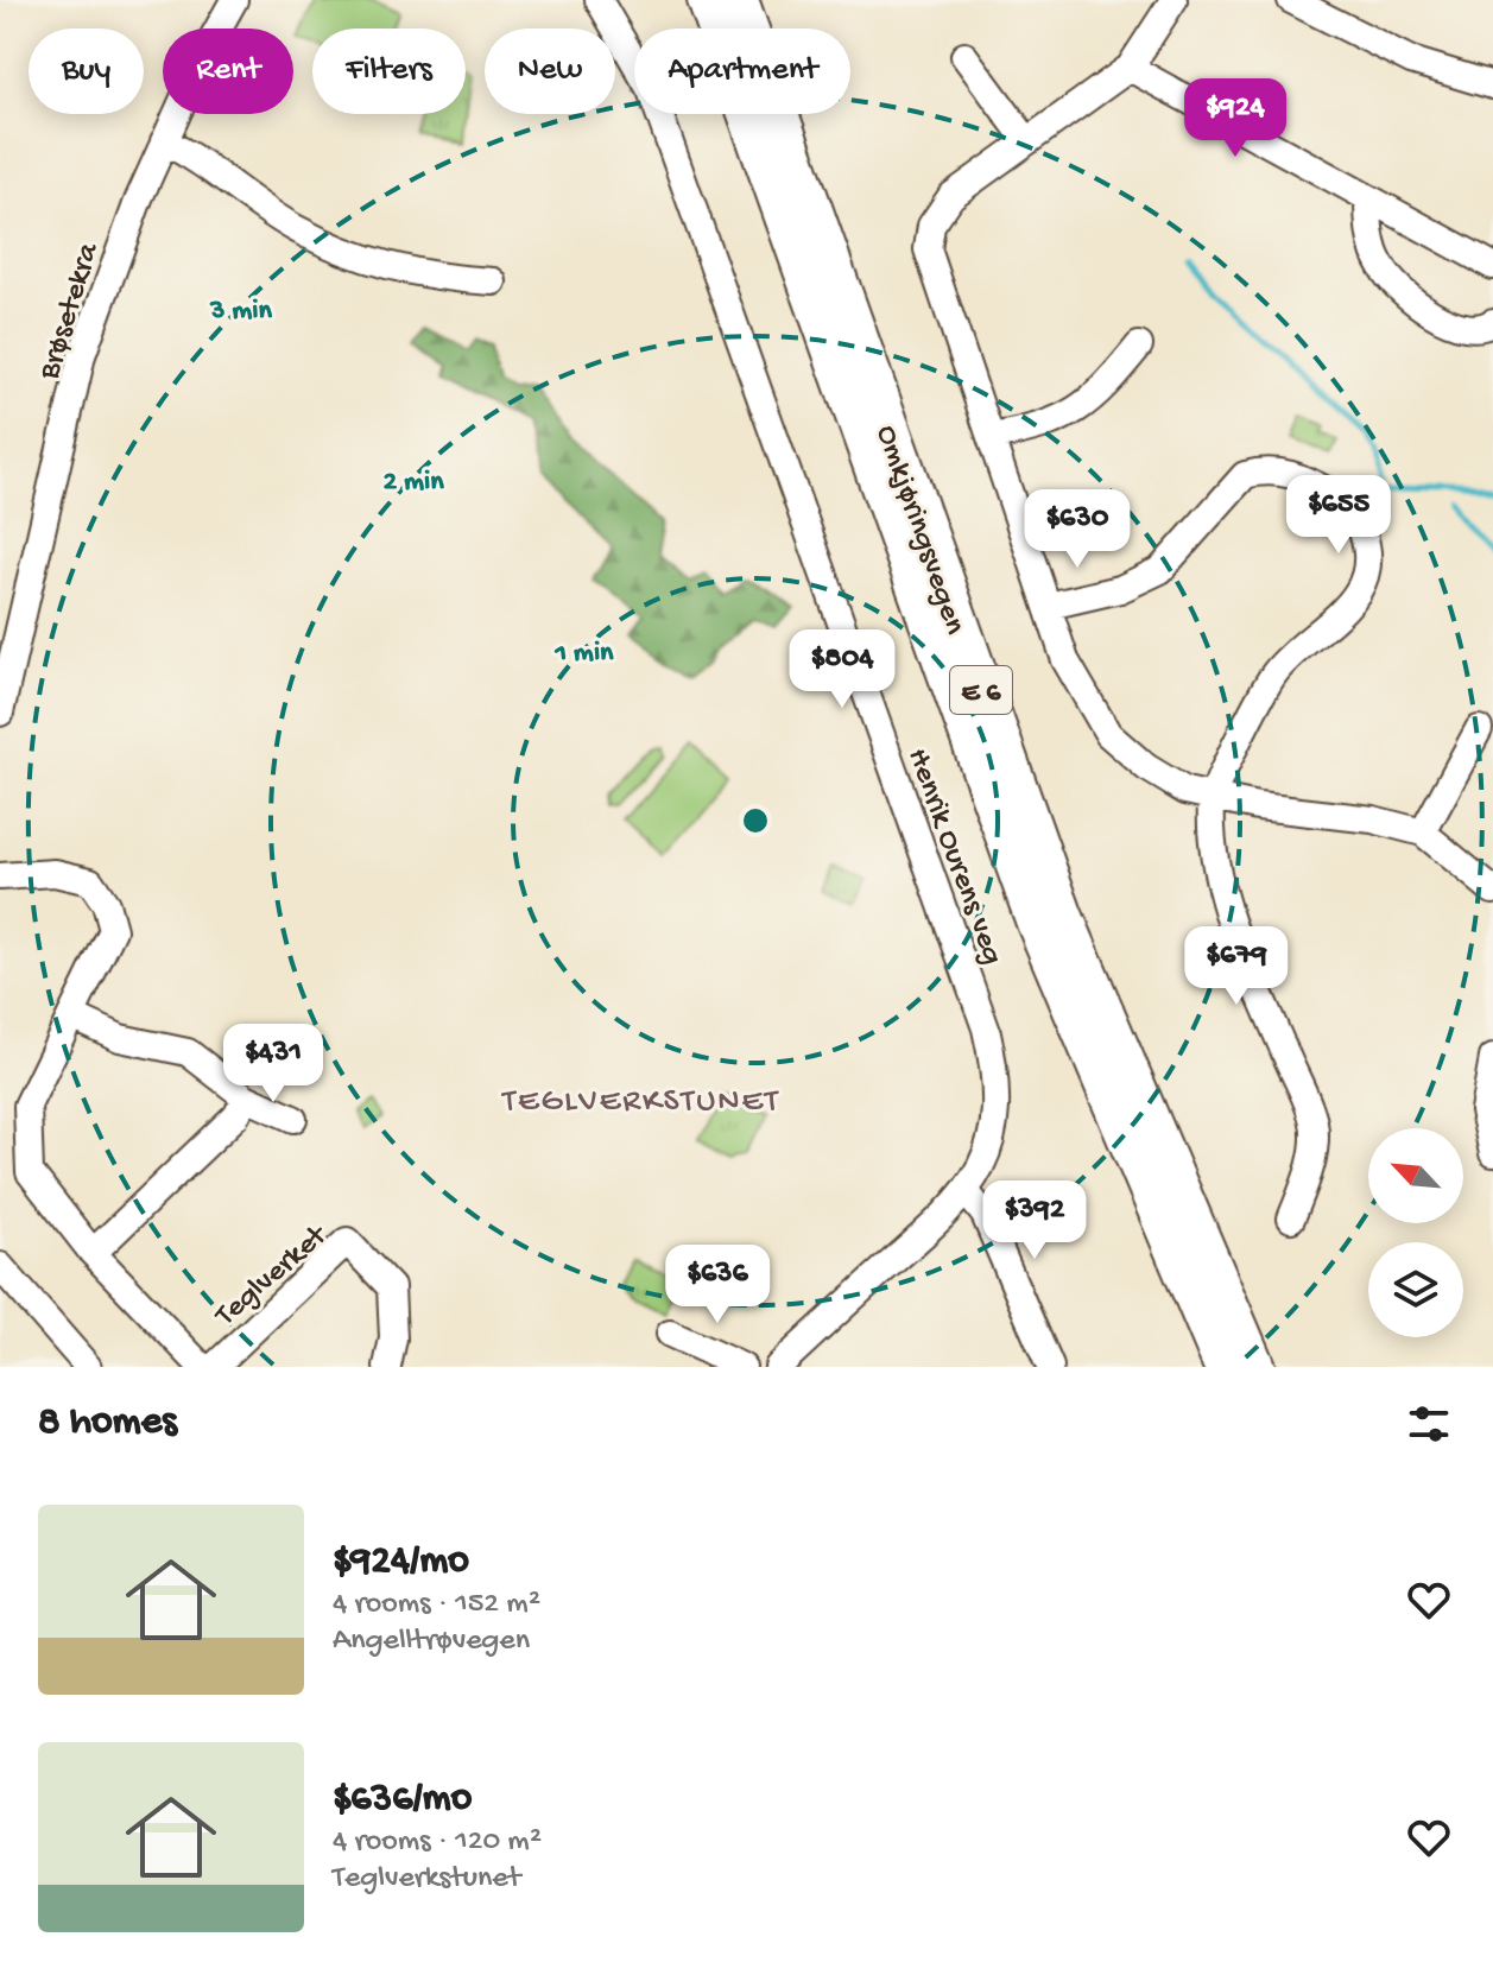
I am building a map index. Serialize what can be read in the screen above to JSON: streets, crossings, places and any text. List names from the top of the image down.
{
  "streets": {
    "highway": ["Omkjøringsvegen", "E 6"],
    "street": ["Brøsetekra", "Henrik Ourens veg", "Teglverket"]
  },
  "districts": ["TEGLVERKSTUNET"],
  "north": "top left",
  "page": {
    "chip": [
      "Buy",
      "Rent",
      "Filters",
      "New",
      "Apartment"
    ],
    "price": [
      "$924",
      "$655",
      "$630",
      "$804",
      "$679",
      "$431",
      "$392",
      "$636"
    ],
    "heading": "8 homes",
    "list": [
      {
        "name": "$924/mo",
        "note": "4 rooms · 152 m² · Angelltrøvegen"
      },
      {
        "name": "$636/mo",
        "note": "4 rooms · 120 m² · Teglverkstunet"
      }
    ]
  },
  "rings": ["3 min", "2 min", "1 min"]
}
